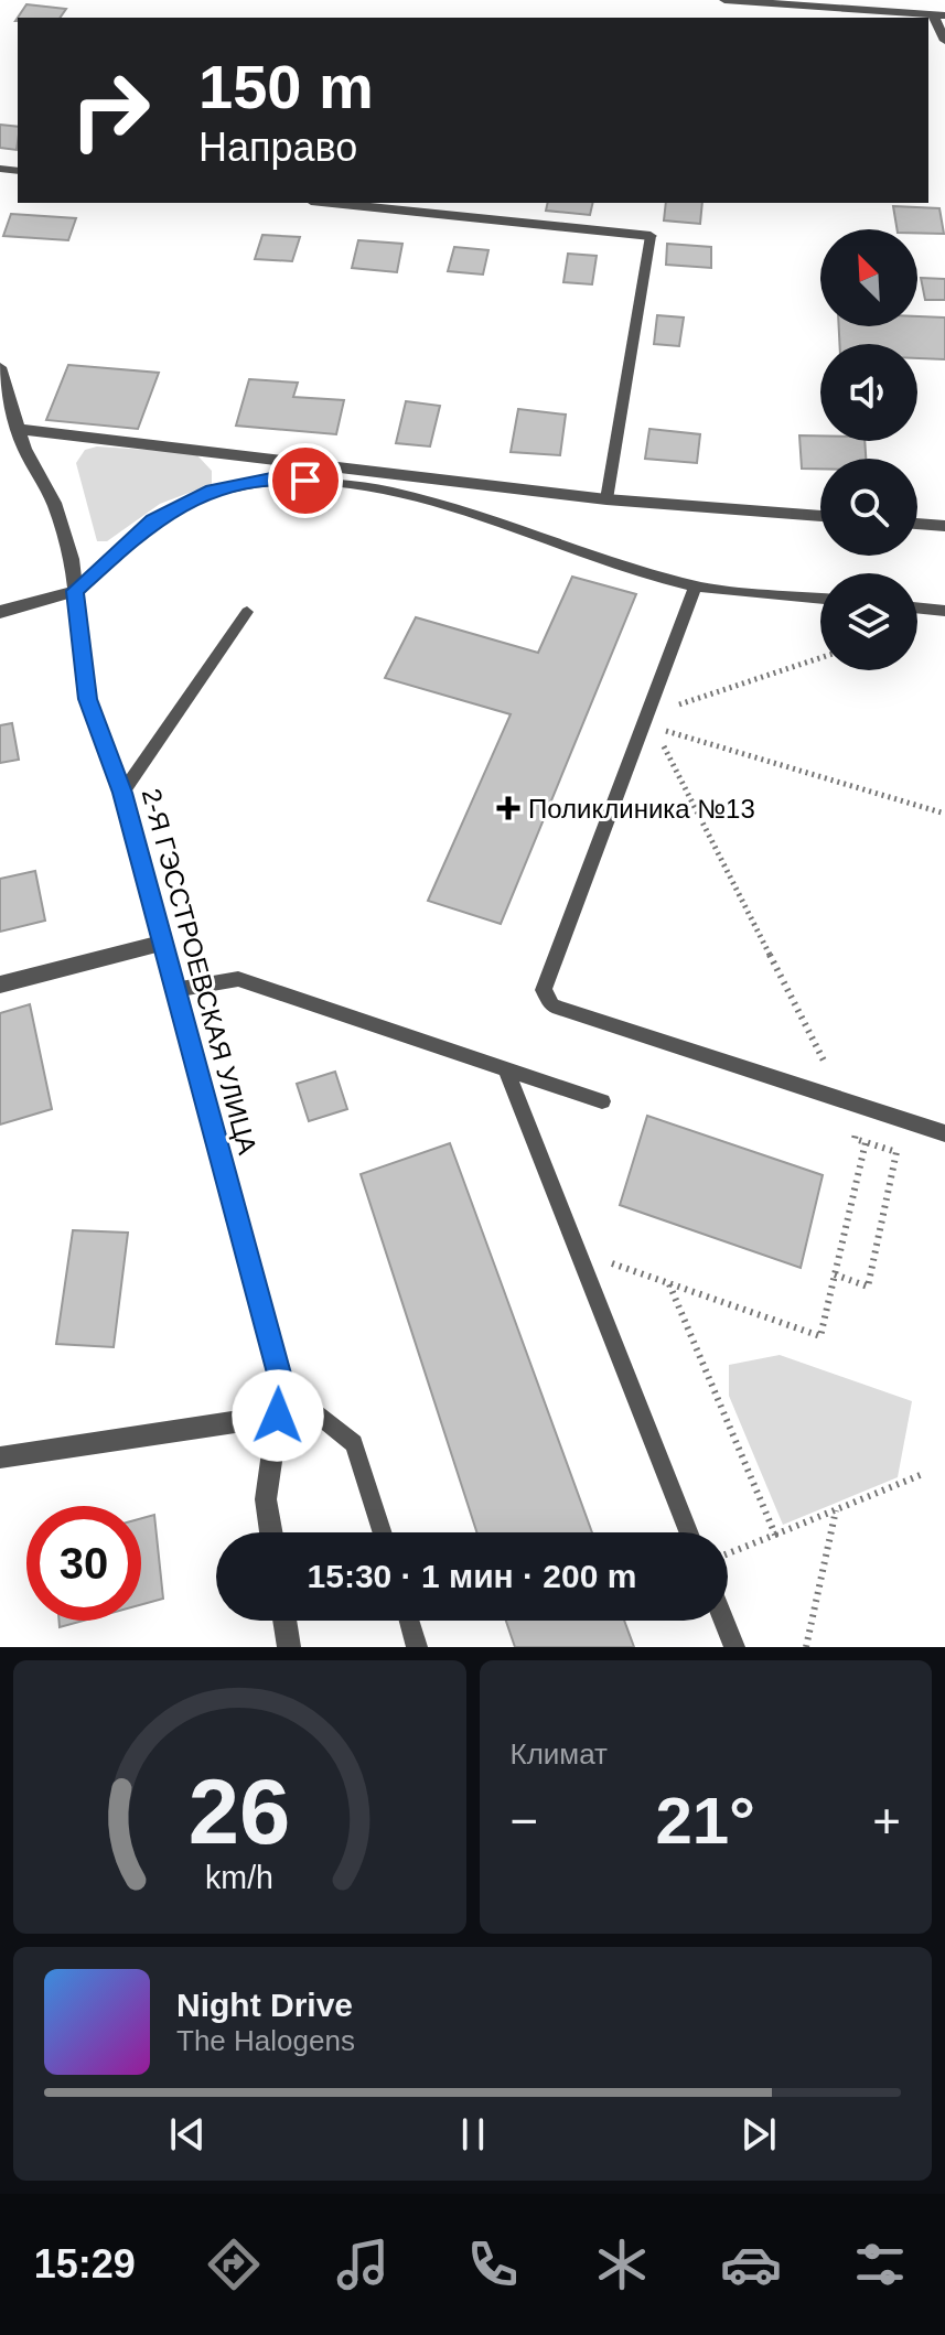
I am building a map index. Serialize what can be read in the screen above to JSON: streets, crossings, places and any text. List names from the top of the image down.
{
  "streets": {
    "street": ["2-Я ГЭССТРОЕВСКАЯ УЛИЦА"]
  },
  "places": {
    "health": ["Поликлиника №13"]
  },
  "north": "top left",
  "page": {
    "turn": ["150 m", "Направо"],
    "limit": "30",
    "trip": "15:30 · 1 мин · 200 m",
    "tile": "Климат",
    "heat": ["−", "21°", "+"],
    "song": ["Night Drive", "The Halogens"],
    "tabs": "15:29",
    "gauge": ["26", "km/h"]
  }
}
